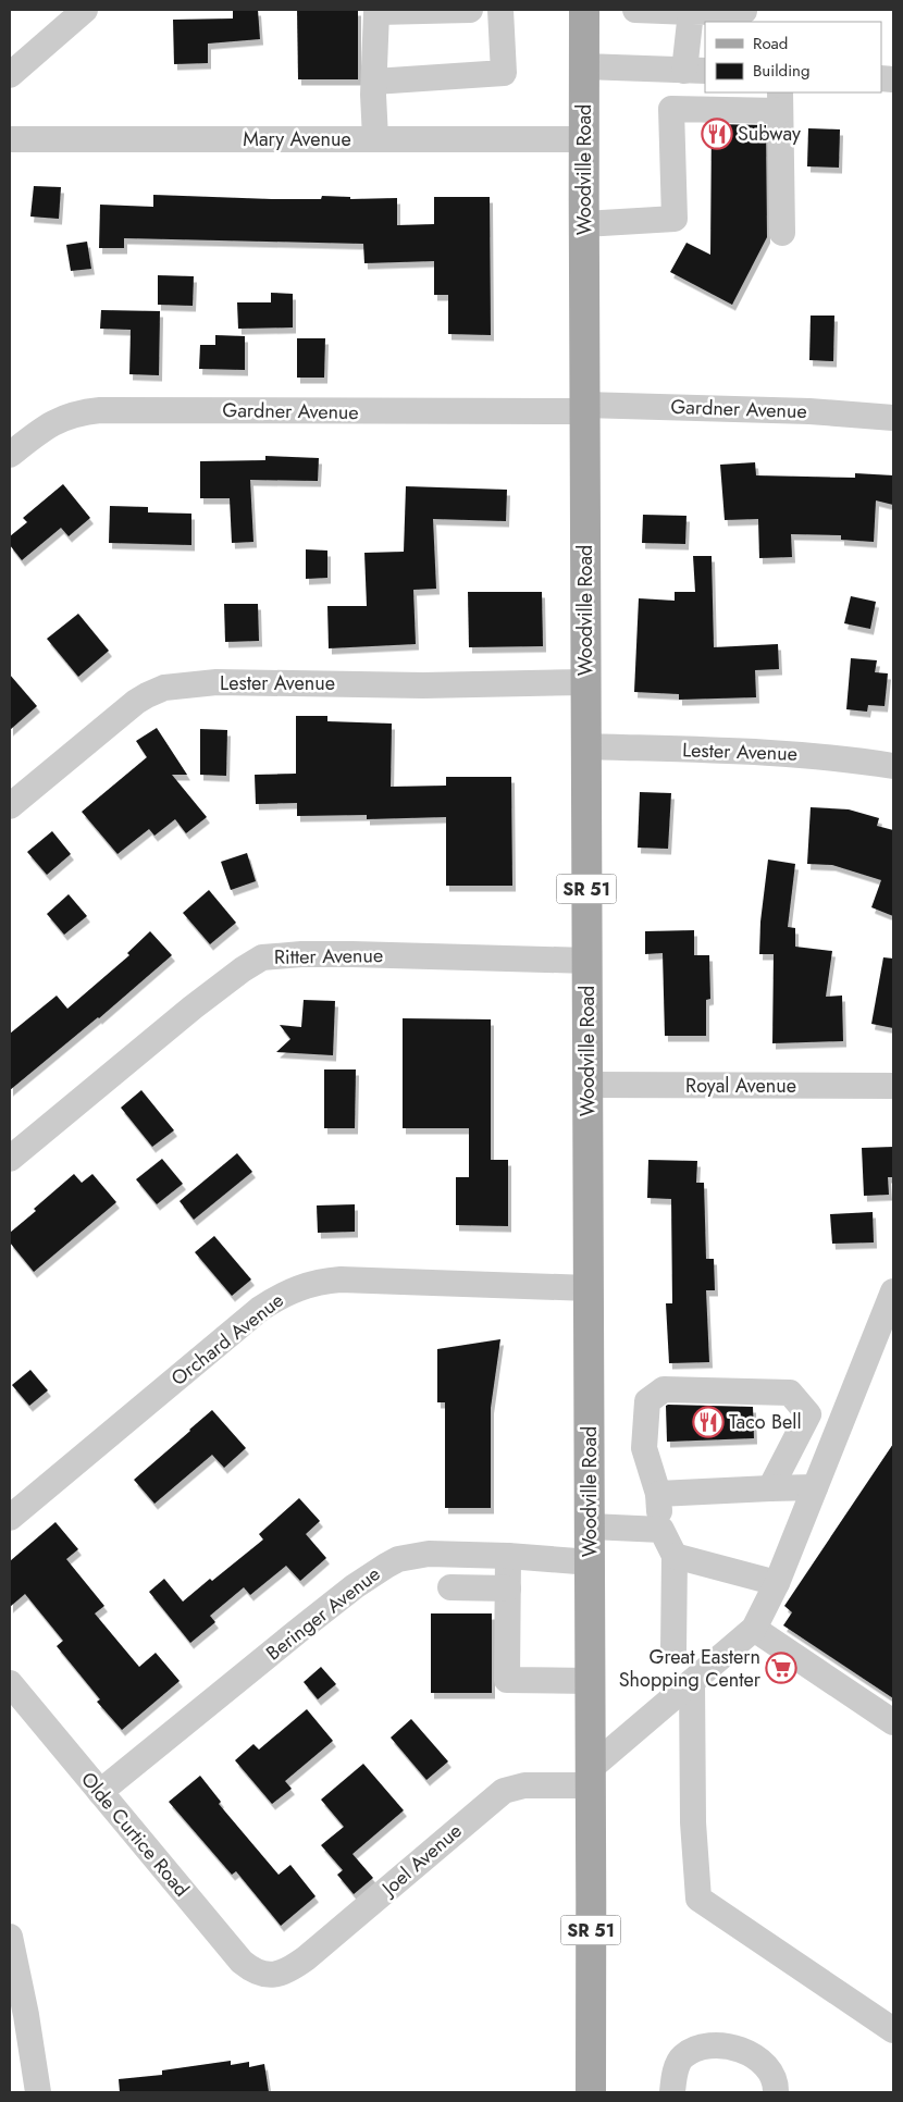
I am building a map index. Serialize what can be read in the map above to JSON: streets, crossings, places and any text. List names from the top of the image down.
{
  "streets": {
    "main road": ["Woodville Road", "SR 51"],
    "street": [
      "Mary Avenue",
      "Gardner Avenue",
      "Lester Avenue",
      "Ritter Avenue",
      "Royal Avenue",
      "Orchard Avenue",
      "Beringer Avenue",
      "Olde Curtice Road",
      "Joel Avenue"
    ]
  },
  "crossings": [
    ["Mary Avenue", "Woodville Road"],
    ["Woodville Road", "Gardner Avenue"],
    ["Woodville Road", "Lester Avenue"],
    ["Woodville Road", "Ritter Avenue"],
    ["Woodville Road", "Royal Avenue"],
    ["Woodville Road", "Orchard Avenue"],
    ["Woodville Road", "Beringer Avenue"],
    ["Woodville Road", "Joel Avenue"],
    ["Beringer Avenue", "Olde Curtice Road"],
    ["Olde Curtice Road", "Joel Avenue"]
  ],
  "places": {
    "restaurant": ["Subway", "Taco Bell"],
    "supermarket": ["Great Eastern Shopping Center"]
  },
  "legend": ["Road", "Building"]
}
